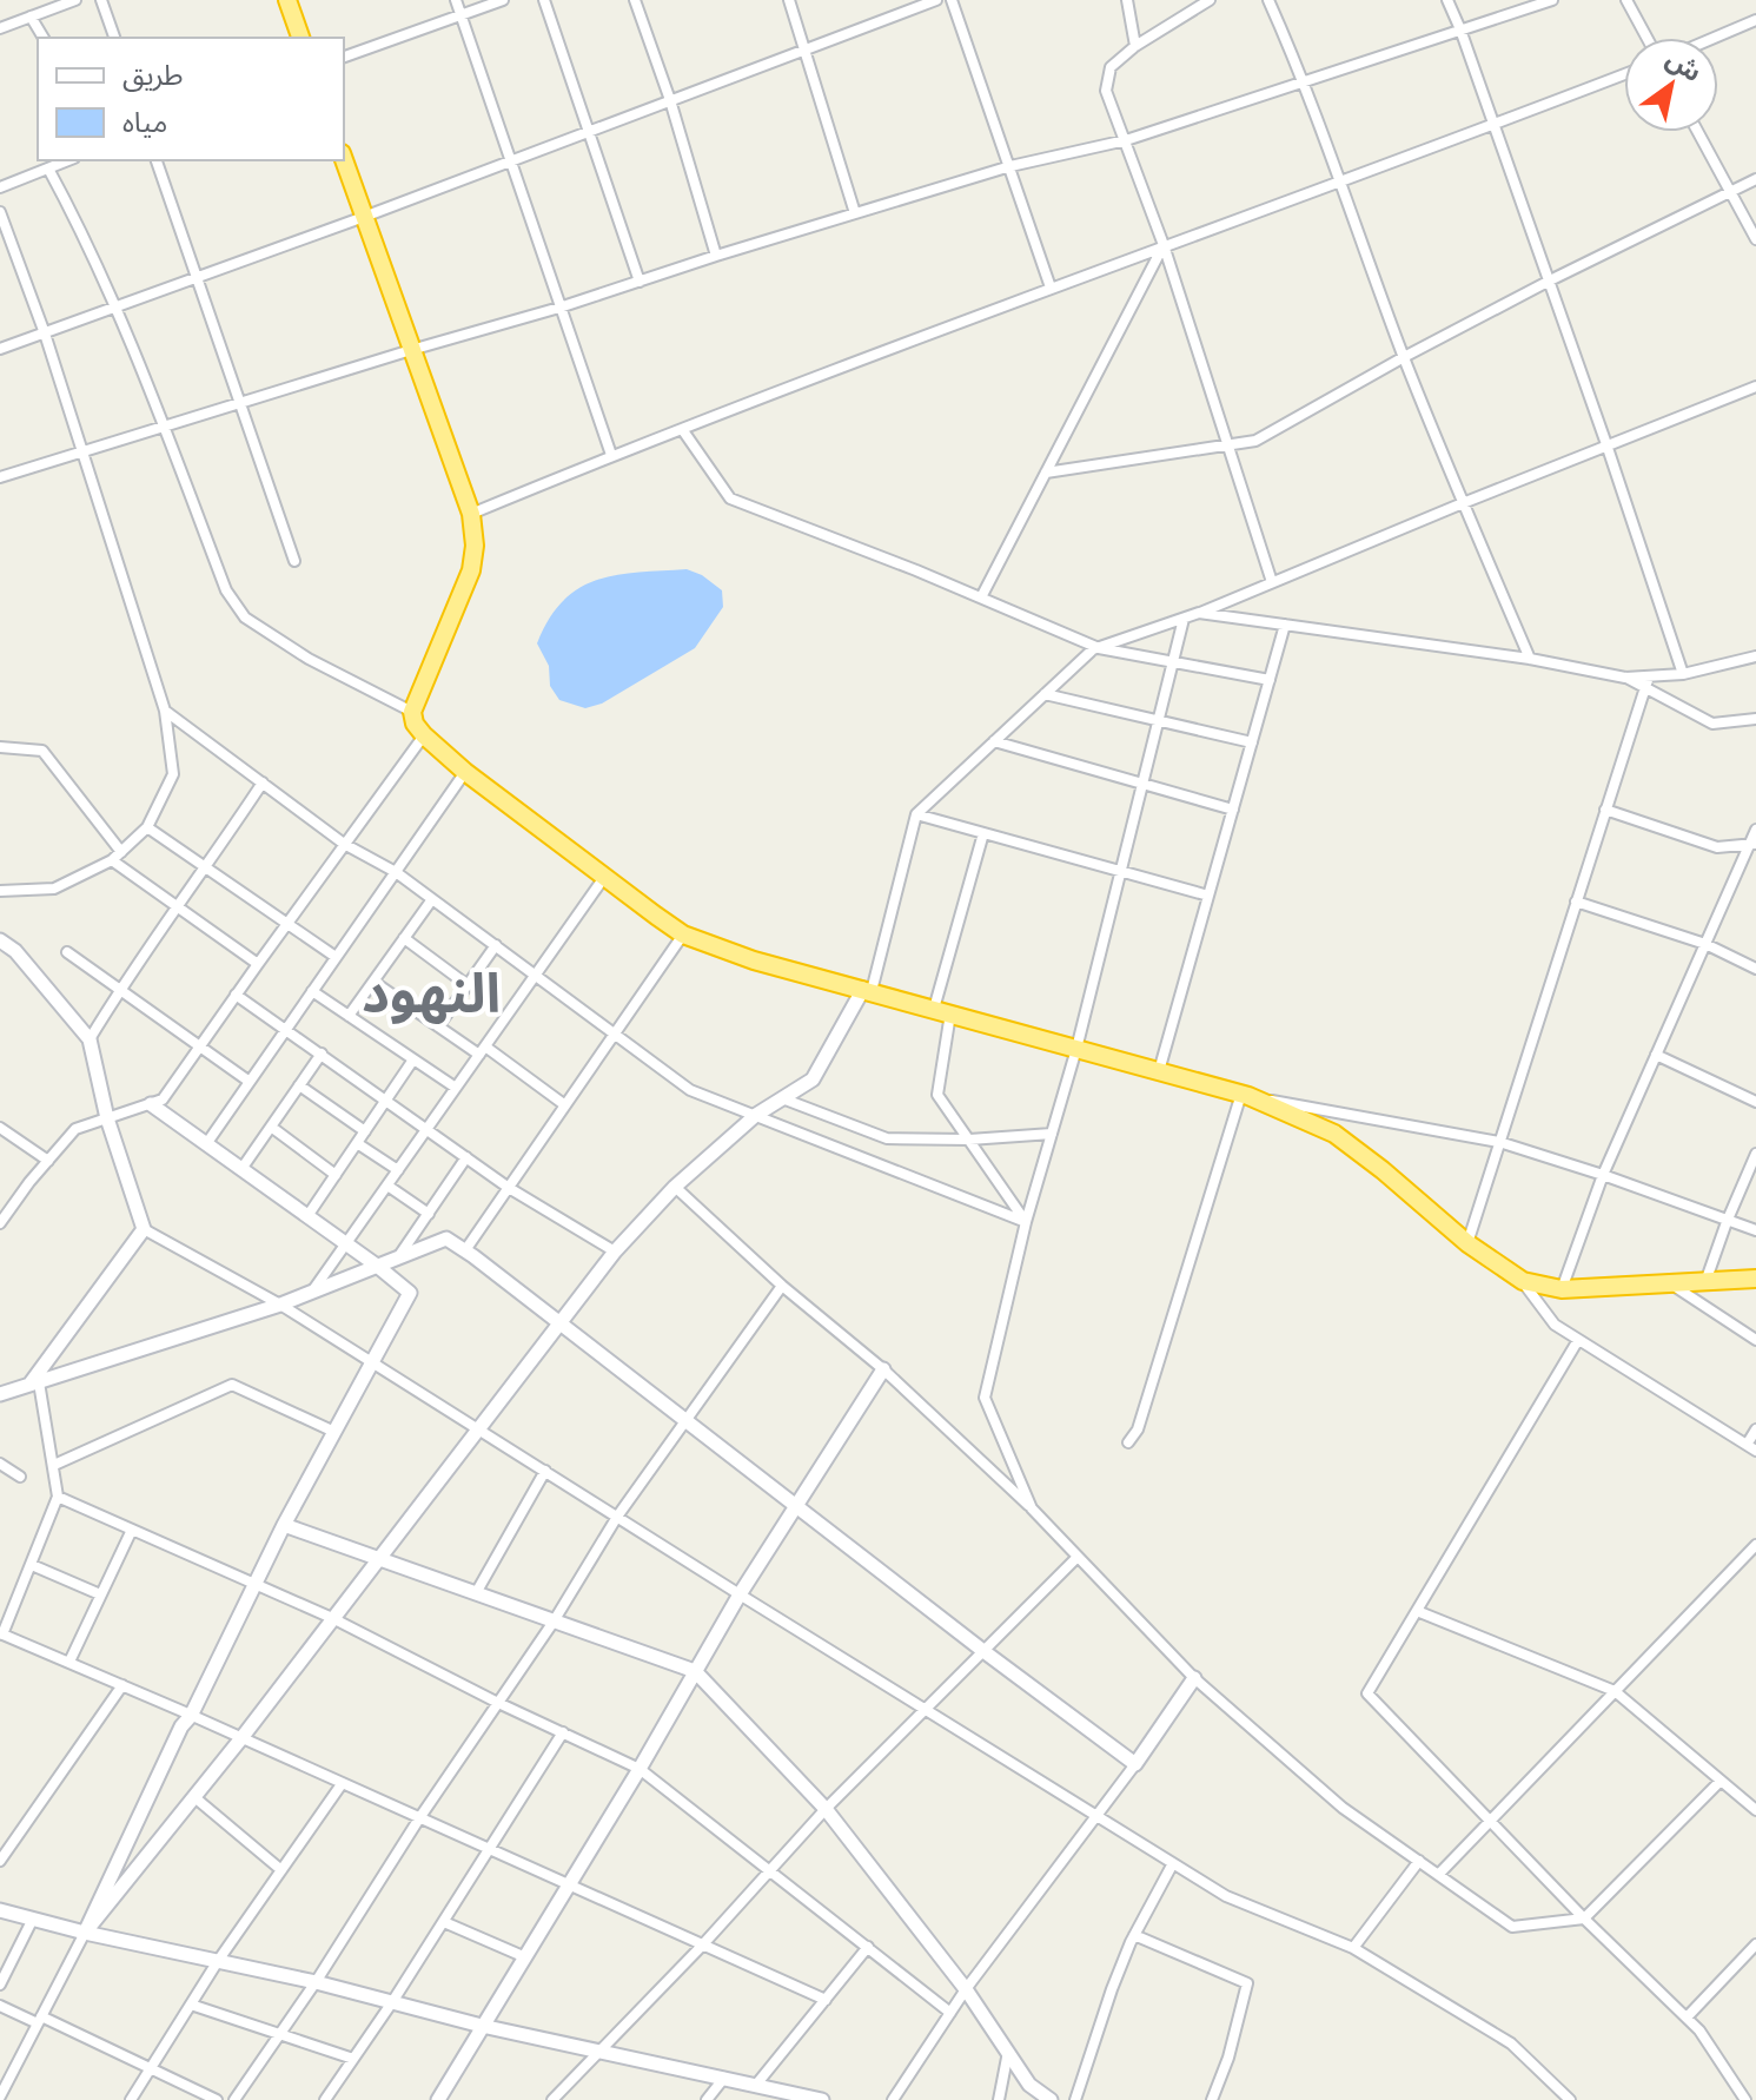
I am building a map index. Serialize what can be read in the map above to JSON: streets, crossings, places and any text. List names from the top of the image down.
{
  "districts": ["النهود"],
  "legend": ["طريق", "مياه"],
  "north": "top right"
}
